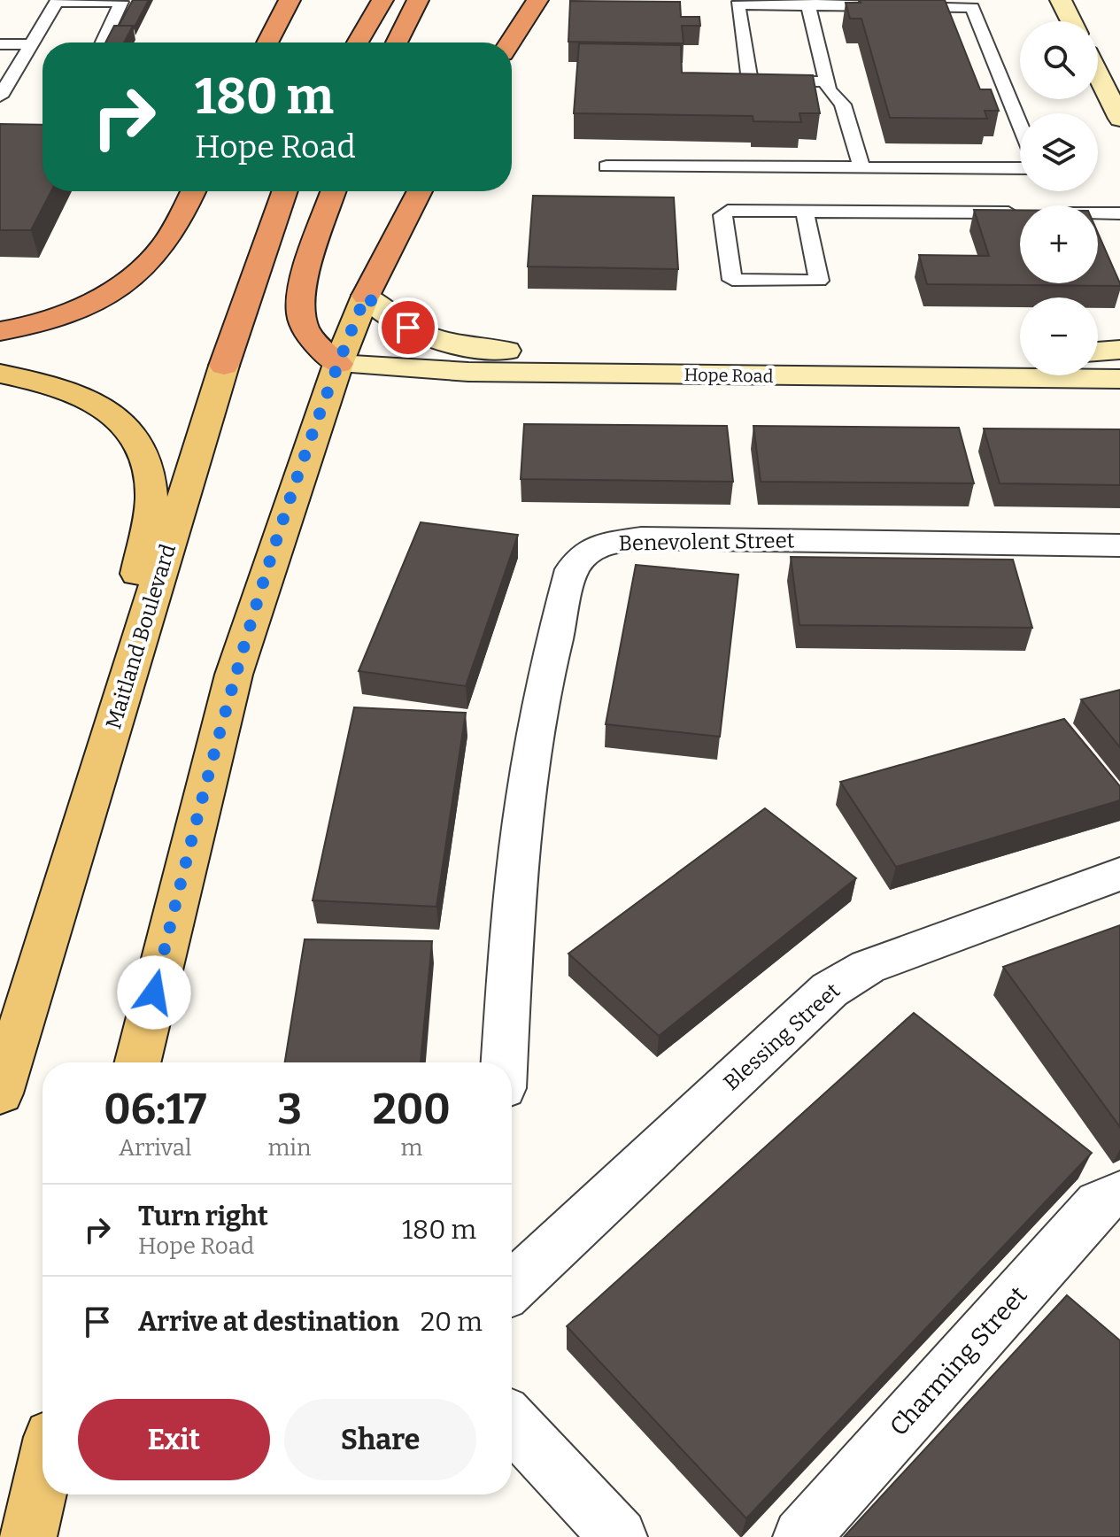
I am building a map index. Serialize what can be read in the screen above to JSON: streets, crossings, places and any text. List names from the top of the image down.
{
  "streets": {
    "highway": ["Maitland Boulevard"],
    "main road": ["Hope Road"],
    "street": ["Benevolent Street", "Blessing Street", "Charming Street"]
  },
  "page": {
    "map_buttons": ["+", "−"],
    "turn": ["180 m", "Hope Road"],
    "eta": [
      "06:17",
      "Arrival",
      "3",
      "min",
      "200",
      "m"
    ],
    "list": [
      {
        "name": "Turn right",
        "note": "Hope Road",
        "value": "180 m"
      },
      {
        "name": "Arrive at destination",
        "value": "20 m"
      }
    ],
    "buttons": ["Exit", "Share"]
  }
}
